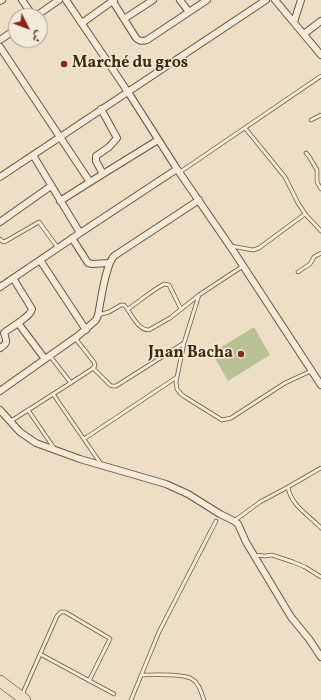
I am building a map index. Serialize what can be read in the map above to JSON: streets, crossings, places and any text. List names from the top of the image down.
{
  "places": ["Marché du gros", "Jnan Bacha"],
  "north": "bottom right"
}
